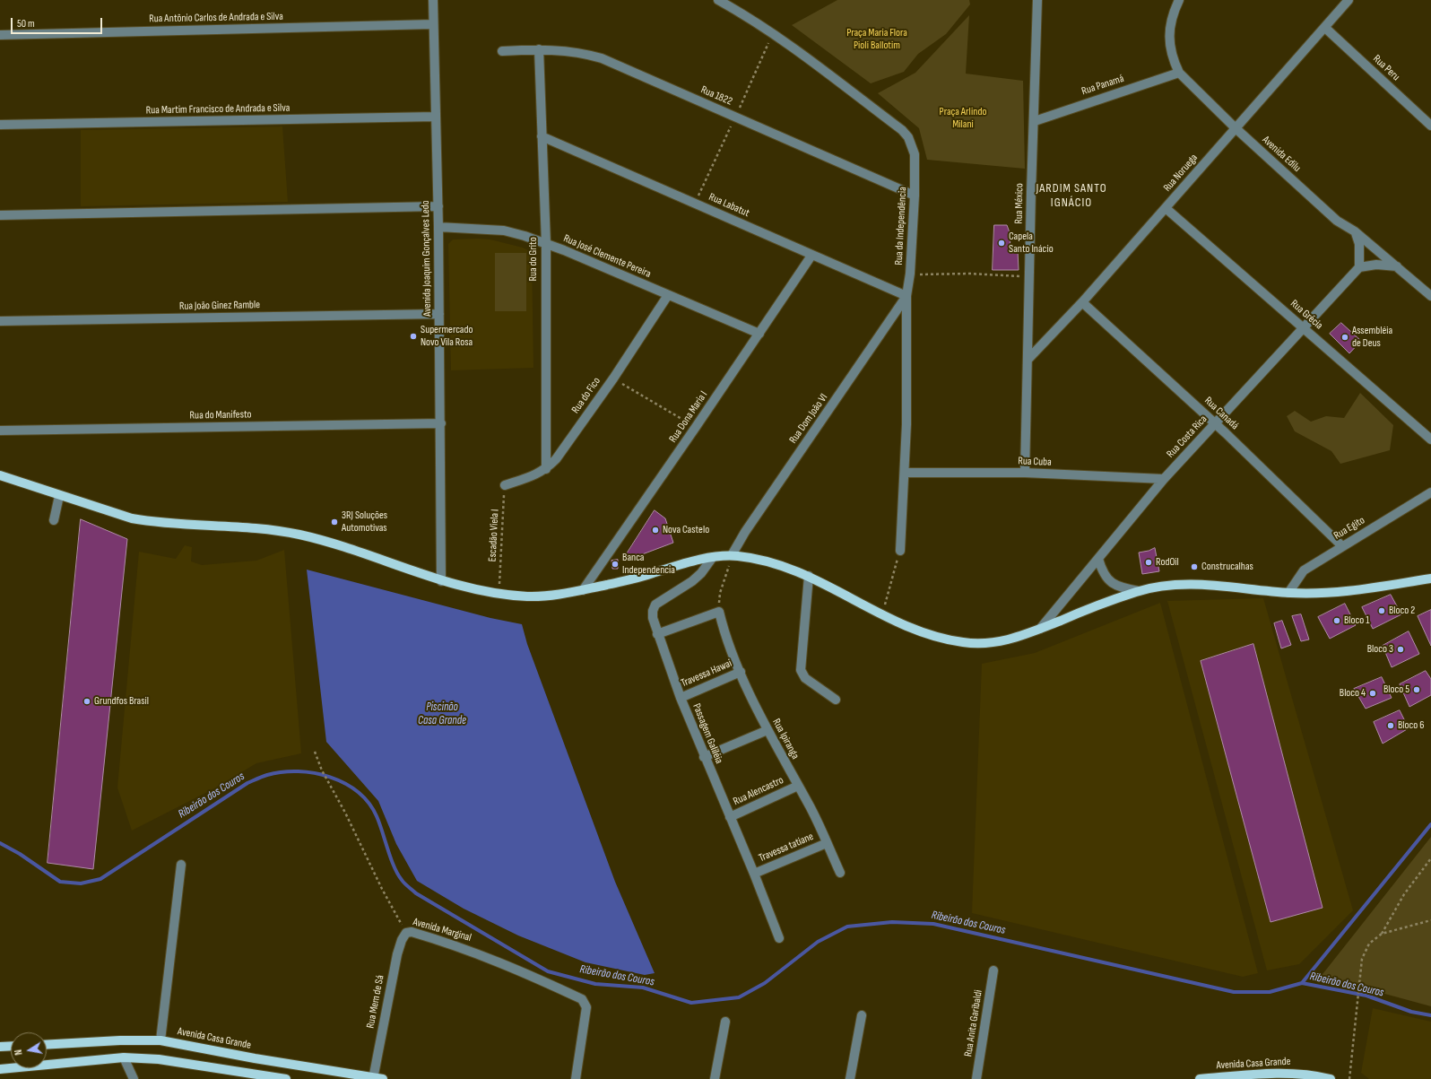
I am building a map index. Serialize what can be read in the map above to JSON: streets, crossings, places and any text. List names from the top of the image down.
{
  "streets": {
    "main road": ["Avenida Casa Grande"],
    "street": [
      "Rua Antônio Carlos de Andrada e Silva",
      "Rua Peru",
      "Rua Panamá",
      "Rua 1822",
      "Rua Martim Francisco de Andrada e Silva",
      "Avenida Edilu",
      "Rua Noruega",
      "Rua México",
      "Rua Labatut",
      "Rua da Independência",
      "Rua José Clemente Pereira",
      "Avenida Joaquim Gonçalves Ledo",
      "Rua do Grito",
      "Rua João Ginez Ramble",
      "Rua Grécia",
      "Rua do Fico",
      "Rua Canadá",
      "Rua do Manifesto",
      "Rua Dona Maria I",
      "Rua Dom João VI",
      "Rua Costa Rica",
      "Rua Cuba",
      "Rua Egito",
      "Travessa Hawai",
      "Passagem Galiléia",
      "Rua Ipiranga",
      "Rua Alencastro",
      "Travessa tatiane",
      "Avenida Marginal",
      "Rua Mem de Sá",
      "Rua Anita Garibaldi"
    ],
    "path": ["Escadão Viela I"]
  },
  "crossings": [
    ["Rua Antônio Carlos de Andrada e Silva", "Avenida Joaquim Gonçalves Ledo"],
    ["Rua Peru", "Rua Noruega"],
    ["Rua Panamá", "Avenida Edilu"],
    ["Rua Panamá", "Rua México"],
    ["Rua 1822", "Rua da Independência"],
    ["Rua 1822", "Rua do Grito"],
    ["Rua Martim Francisco de Andrada e Silva", "Avenida Joaquim Gonçalves Ledo"],
    ["Avenida Edilu", "Rua Noruega"],
    ["Rua Noruega", "Rua México"],
    ["Rua Noruega", "Rua Grécia"],
    ["Rua Noruega", "Rua Canadá"],
    ["Rua México", "Rua Cuba"],
    ["Rua Labatut", "Rua da Independência"],
    ["Rua Labatut", "Rua do Grito"],
    ["Rua Labatut", "Rua Dona Maria I"],
    ["Rua Labatut", "Rua Dom João VI"],
    ["Rua da Independência", "Rua Dom João VI"],
    ["Rua da Independência", "Rua Cuba"],
    ["Rua José Clemente Pereira", "Avenida Joaquim Gonçalves Ledo"],
    ["Rua José Clemente Pereira", "Rua do Grito"],
    ["Rua José Clemente Pereira", "Rua do Fico"],
    ["Rua José Clemente Pereira", "Rua Dona Maria I"],
    ["Avenida Joaquim Gonçalves Ledo", "Rua João Ginez Ramble"],
    ["Avenida Joaquim Gonçalves Ledo", "Rua do Manifesto"],
    ["Rua do Grito", "Rua do Fico"],
    ["Rua Grécia", "Rua Costa Rica"],
    ["Rua do Fico", "Escadão Viela I"],
    ["Rua Canadá", "Rua Costa Rica"],
    ["Rua Canadá", "Rua Egito"],
    ["Rua Costa Rica", "Rua Cuba"],
    ["Travessa Hawai", "Passagem Galiléia"],
    ["Travessa Hawai", "Rua Ipiranga"],
    ["Passagem Galiléia", "Rua Alencastro"],
    ["Passagem Galiléia", "Travessa tatiane"],
    ["Rua Ipiranga", "Rua Alencastro"],
    ["Rua Ipiranga", "Travessa tatiane"],
    ["Avenida Marginal", "Rua Mem de Sá"],
    ["Rua Mem de Sá", "Avenida Casa Grande"]
  ],
  "districts": ["JARDIM SANTO IGNÁCIO"],
  "water": ["Piscinão Casa Grande", "Ribeirão dos Couros"],
  "parks": ["Praça Maria Flora Pioli Ballotim", "Praça Arlindo Milani"],
  "places": [
    "Capela Santo Inácio",
    "Supermercado Novo Vila Rosa",
    "Assembléia de Deus",
    "3RJ Soluções Automotivas",
    "Nova Castelo",
    "RodOil",
    "Banca Independencia",
    "Construcalhas",
    "Bloco 2",
    "Bloco 1",
    "Bloco 3",
    "Bloco 5",
    "Bloco 4",
    "Grundfos Brasil",
    "Bloco 6"
  ],
  "scale_bar": "50 m",
  "north": "left"
}
